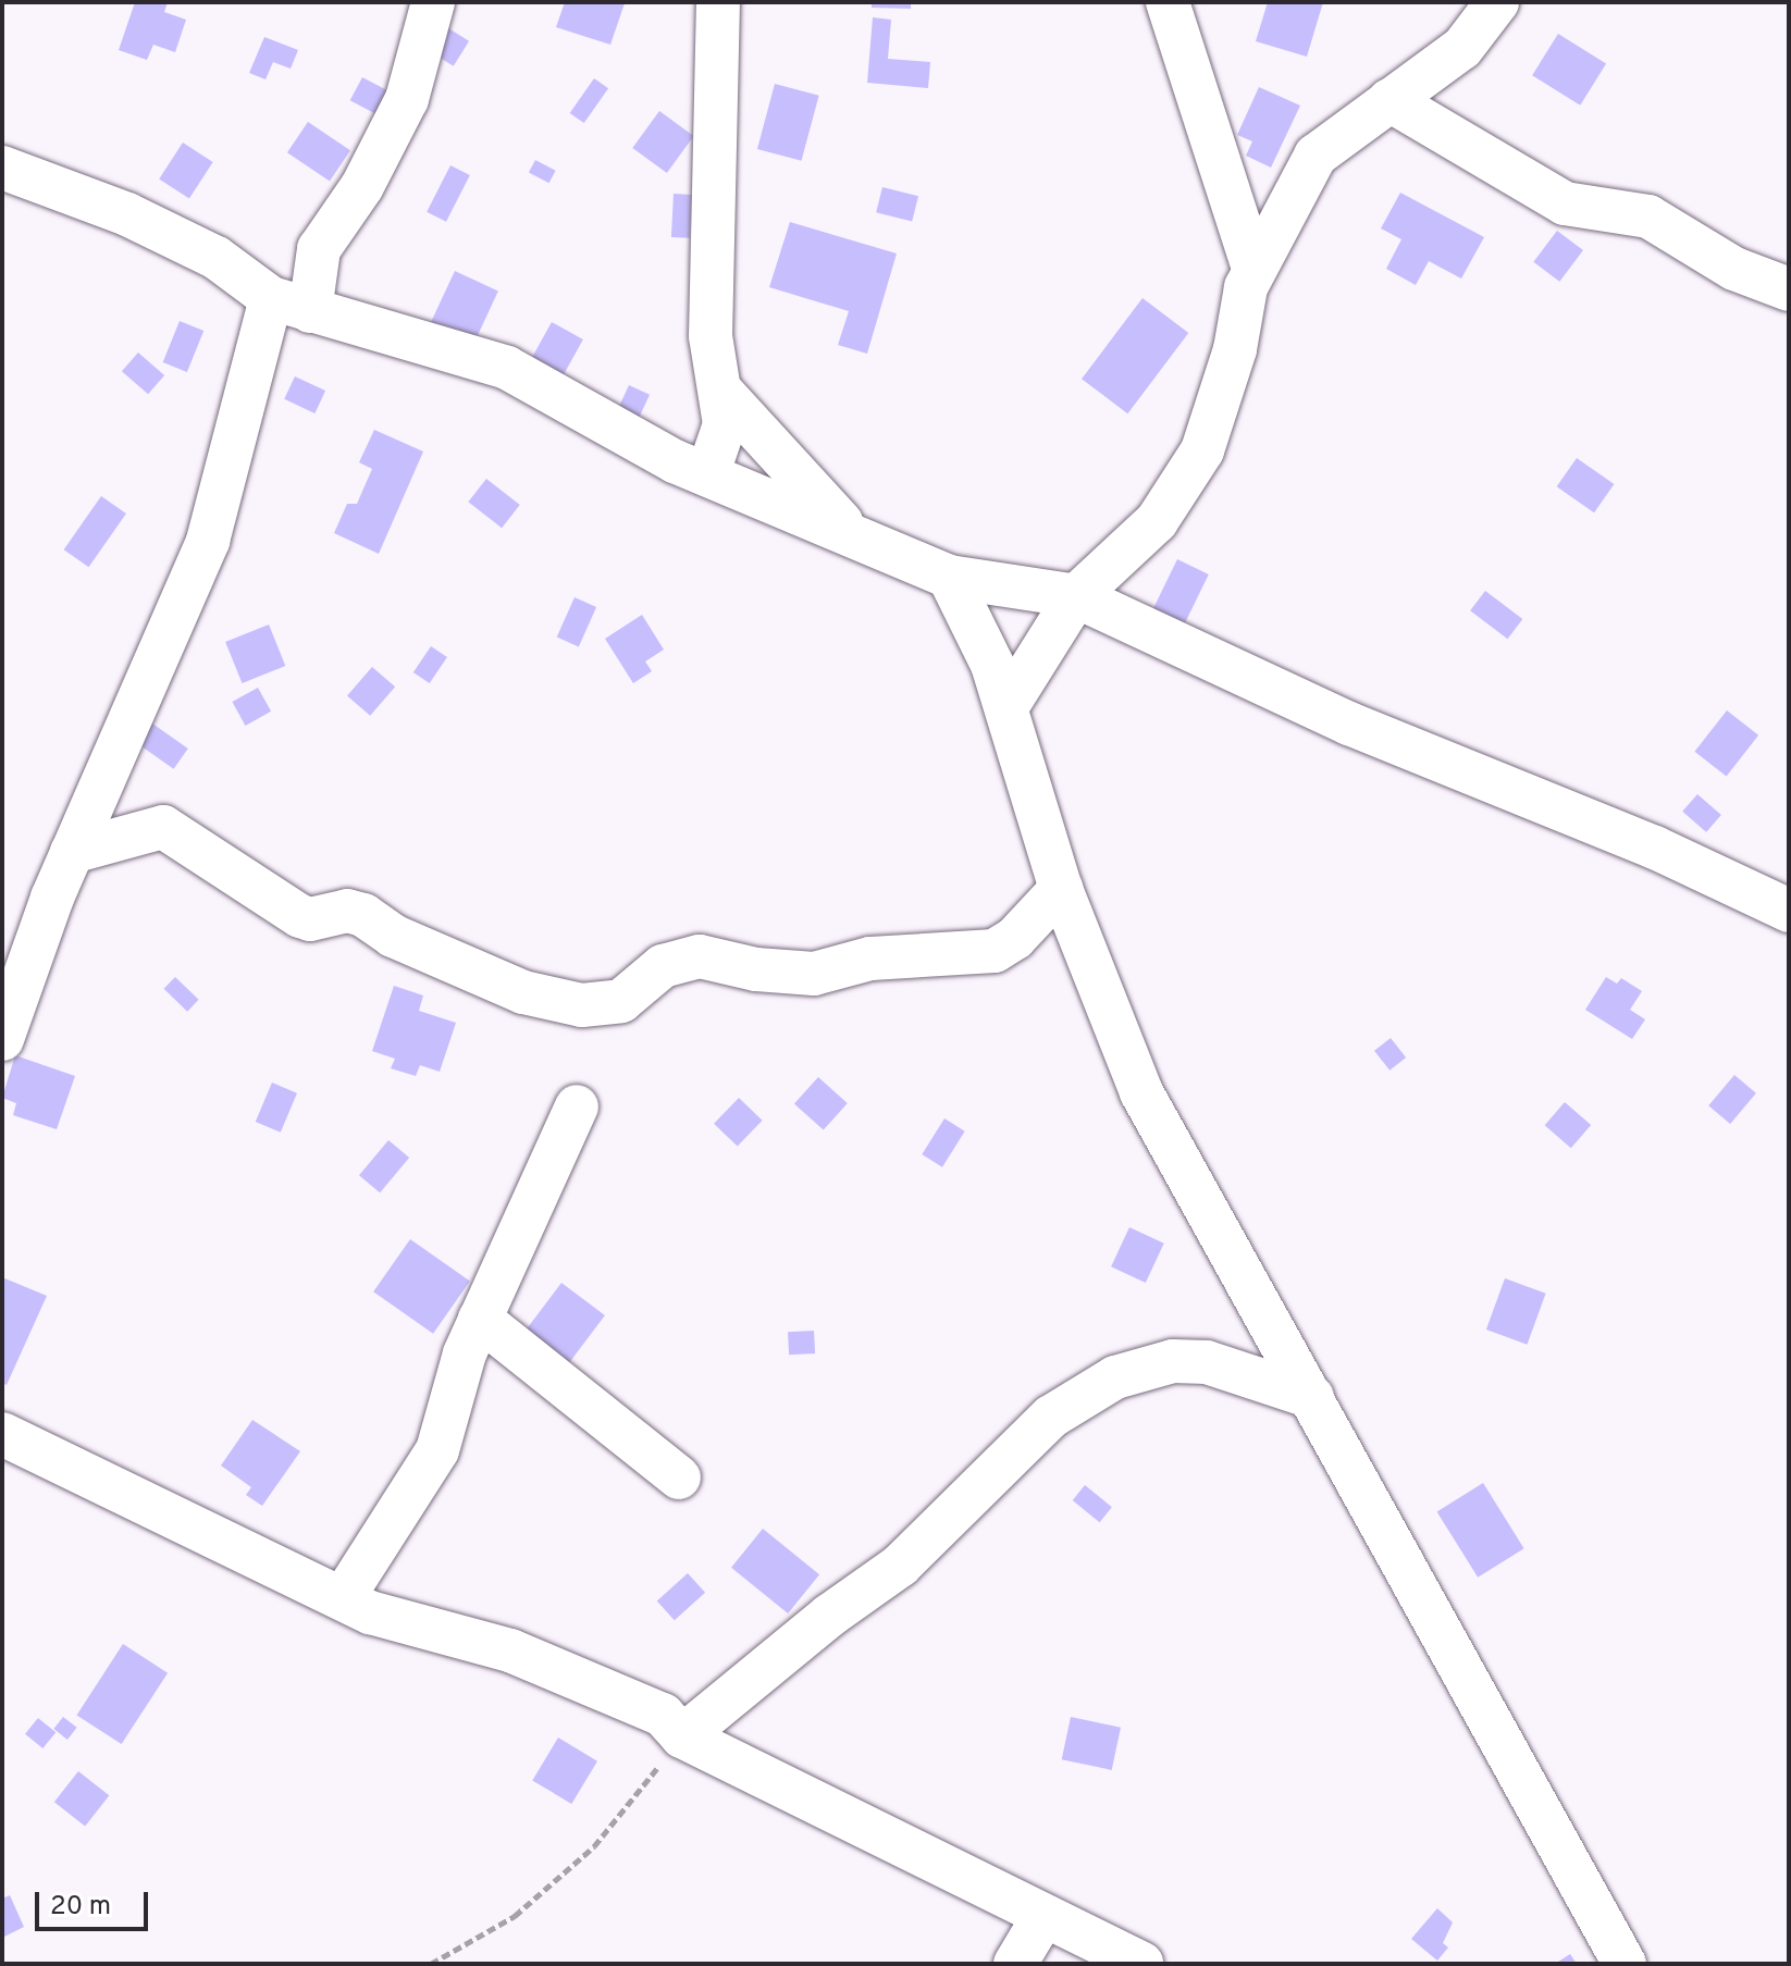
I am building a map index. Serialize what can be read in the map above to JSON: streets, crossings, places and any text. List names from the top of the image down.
{
  "scale_bar": "20 m"
}
